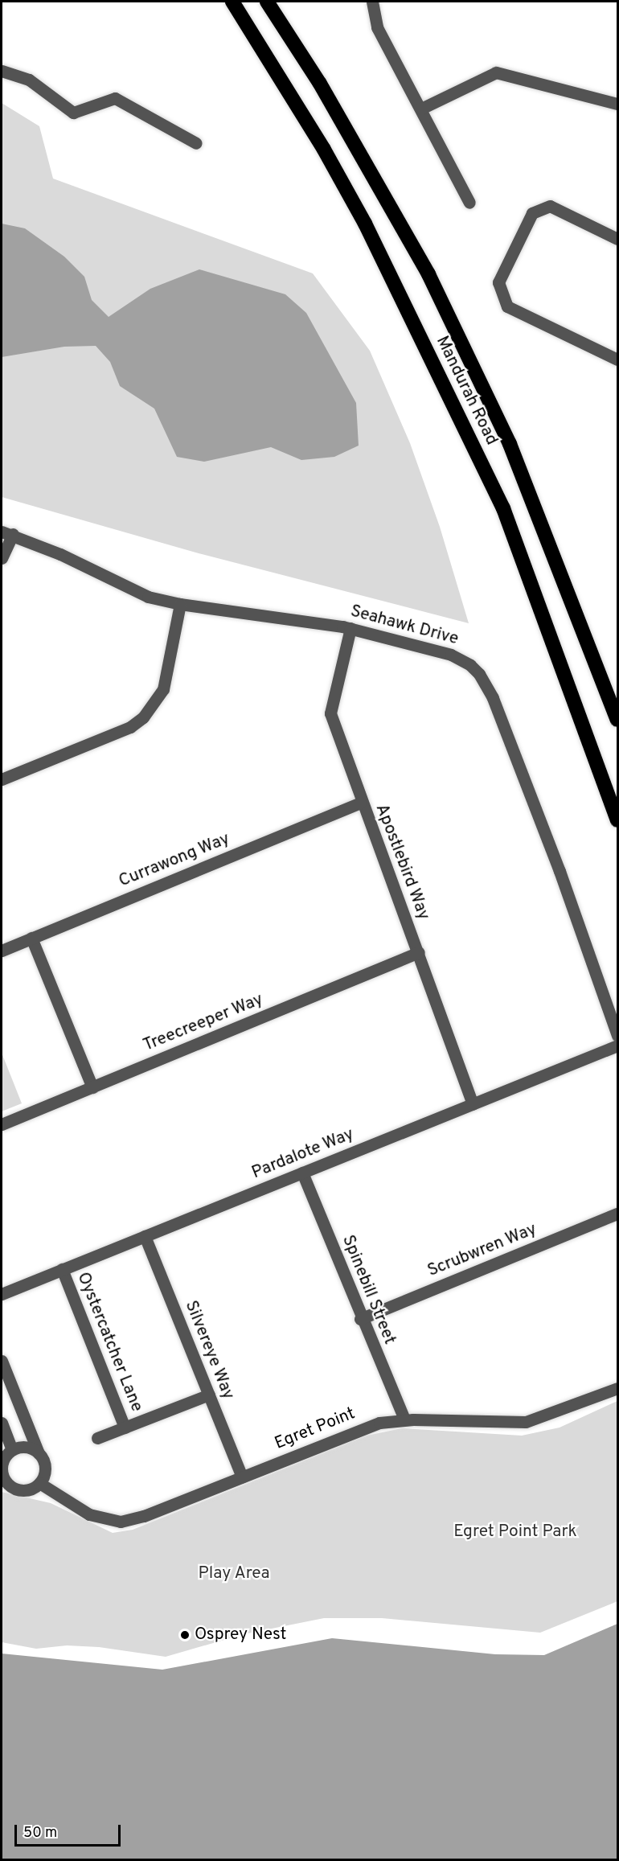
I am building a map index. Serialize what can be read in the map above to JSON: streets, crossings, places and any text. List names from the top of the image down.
{
  "streets": {
    "highway": ["Mandurah Road"],
    "street": [
      "Seahawk Drive",
      "Currawong Way",
      "Apostlebird Way",
      "Treecreeper Way",
      "Pardalote Way",
      "Scrubwren Way",
      "Spinebill Street",
      "Oystercatcher Lane",
      "Silvereye Way",
      "Egret Point"
    ]
  },
  "crossings": [
    ["Seahawk Drive", "Apostlebird Way"],
    ["Currawong Way", "Apostlebird Way"],
    ["Apostlebird Way", "Treecreeper Way"],
    ["Apostlebird Way", "Pardalote Way"],
    ["Pardalote Way", "Spinebill Street"],
    ["Pardalote Way", "Oystercatcher Lane"],
    ["Pardalote Way", "Silvereye Way"],
    ["Scrubwren Way", "Spinebill Street"],
    ["Spinebill Street", "Egret Point"],
    ["Oystercatcher Lane", "Silvereye Way"],
    ["Silvereye Way", "Egret Point"]
  ],
  "parks": ["Egret Point Park", "Play Area"],
  "places": ["Osprey Nest"],
  "scale_bar": "50 m"
}
